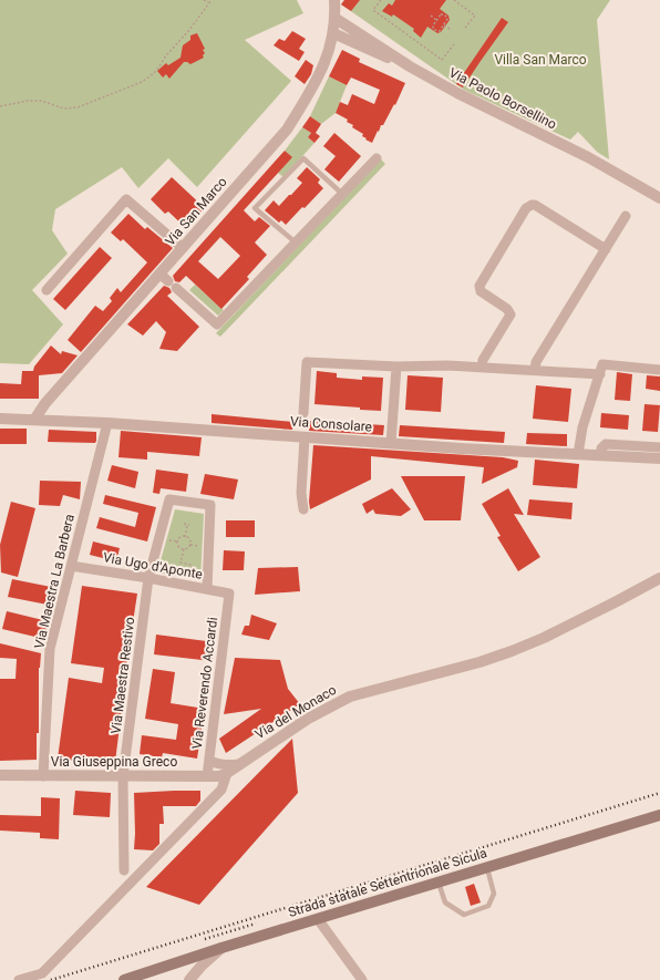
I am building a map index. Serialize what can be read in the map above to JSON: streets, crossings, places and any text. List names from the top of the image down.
{
  "streets": {
    "main road": ["Strada statale Settentrionale Sicula"],
    "street": [
      "Via Paolo Borsellino",
      "Via San Marco",
      "Via Consolare",
      "Via Ugo d'Aponte",
      "Via Maestra La Barbera",
      "Via Maestra Restivo",
      "Via Reverendo Accardi",
      "Via del Monaco",
      "Via Giuseppina Greco"
    ]
  },
  "crossings": [
    ["Via Paolo Borsellino", "Via San Marco"],
    ["Via San Marco", "Via Consolare"],
    ["Via Consolare", "Via Maestra La Barbera"],
    ["Via Ugo d'Aponte", "Via Maestra La Barbera"],
    ["Via Ugo d'Aponte", "Via Maestra Restivo"],
    ["Via Ugo d'Aponte", "Via Reverendo Accardi"],
    ["Via Maestra La Barbera", "Via Giuseppina Greco"],
    ["Via Maestra Restivo", "Via Giuseppina Greco"],
    ["Via Reverendo Accardi", "Via Giuseppina Greco"],
    ["Via del Monaco", "Via Giuseppina Greco"]
  ],
  "parks": ["Villa San Marco"]
}
